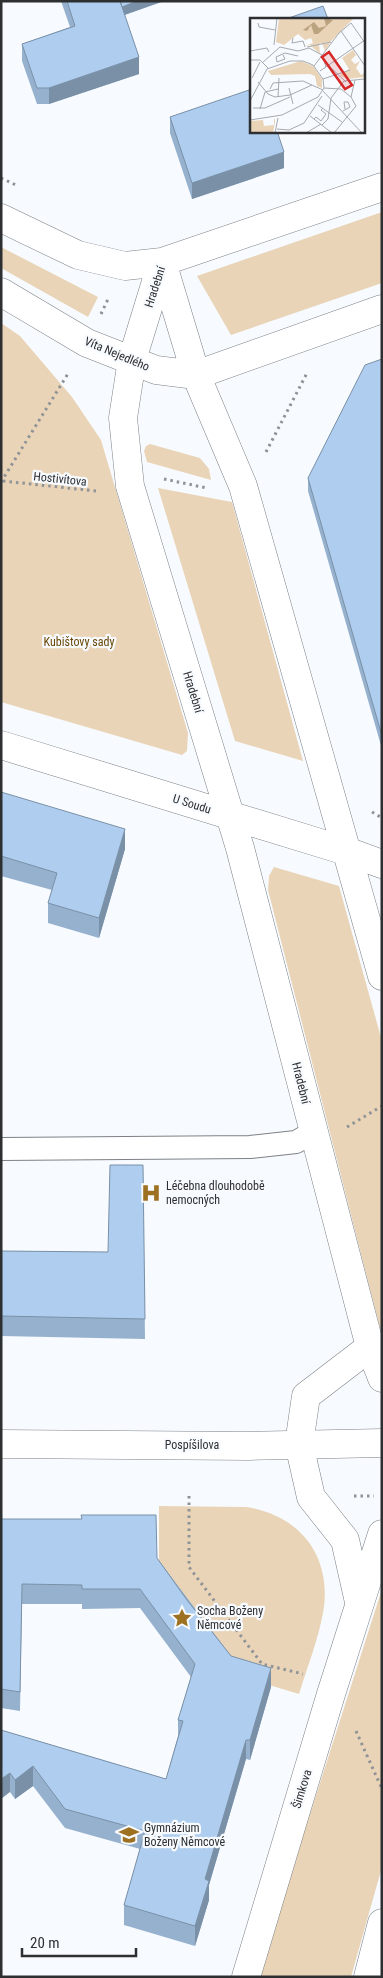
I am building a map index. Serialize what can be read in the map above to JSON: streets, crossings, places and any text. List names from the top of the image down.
{
  "streets": {
    "street": [
      "Hradební",
      "Víta Nejedlého",
      "U Soudu",
      "Pospíšilova",
      "Šimkova"
    ],
    "path": ["Hostivítova"]
  },
  "crossings": [
    ["Hradební", "Víta Nejedlého"],
    ["Hradební", "U Soudu"],
    ["Pospíšilova", "Šimkova"]
  ],
  "parks": ["Kubištovy sady"],
  "places": {
    "hospital": ["Léčebna dlouhodobě nemocných"],
    "place": ["Socha Boženy Němcové"],
    "school or university": ["Gymnázium Boženy Němcové"]
  },
  "scale_bar": "20 m"
}
